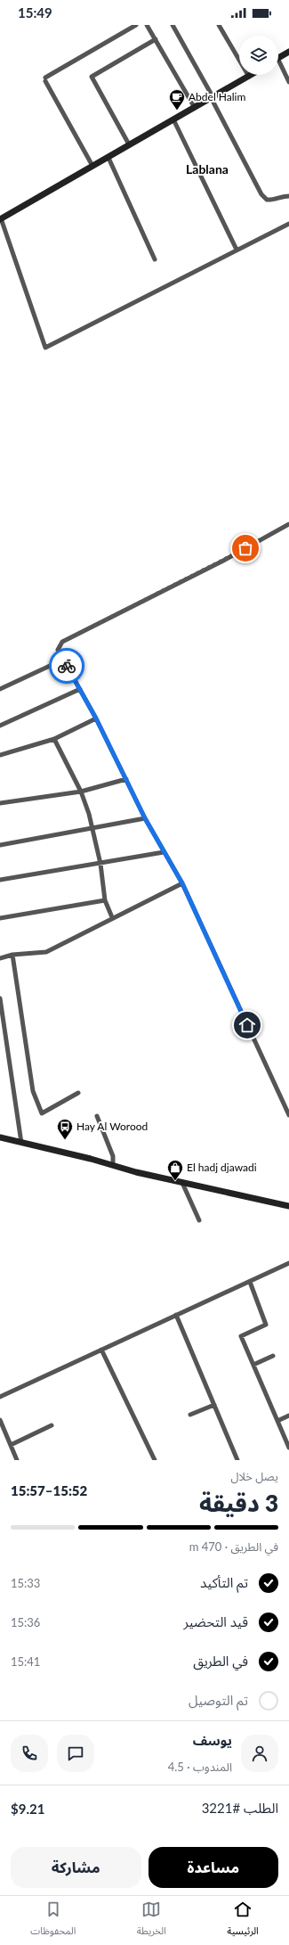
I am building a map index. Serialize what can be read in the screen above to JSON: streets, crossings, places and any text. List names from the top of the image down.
{
  "districts": ["Lablana"],
  "places": {
    "cafe": ["Abdel Halim"],
    "bus stop": ["Hay Al Worood"],
    "shop": ["El hadj djawadi"]
  },
  "page": {
    "status": "15:49",
    "heading": ["3 دقيقة", "يصل خلال", "15:52–15:57"],
    "panel": [
      "يوسف",
      "المندوب · 4.5",
      "الطلب #3221",
      "$9.21"
    ],
    "bar": "في الطريق · 470 m",
    "list": [
      ["تم التأكيد", "15:33"],
      ["قيد التحضير", "15:36"],
      ["في الطريق", "15:41"],
      "تم التوصيل"
    ],
    "buttons": ["مساعدة", "مشاركة"],
    "tabs": ["الرئيسية", "الخريطة", "المحفوظات"]
  }
}
